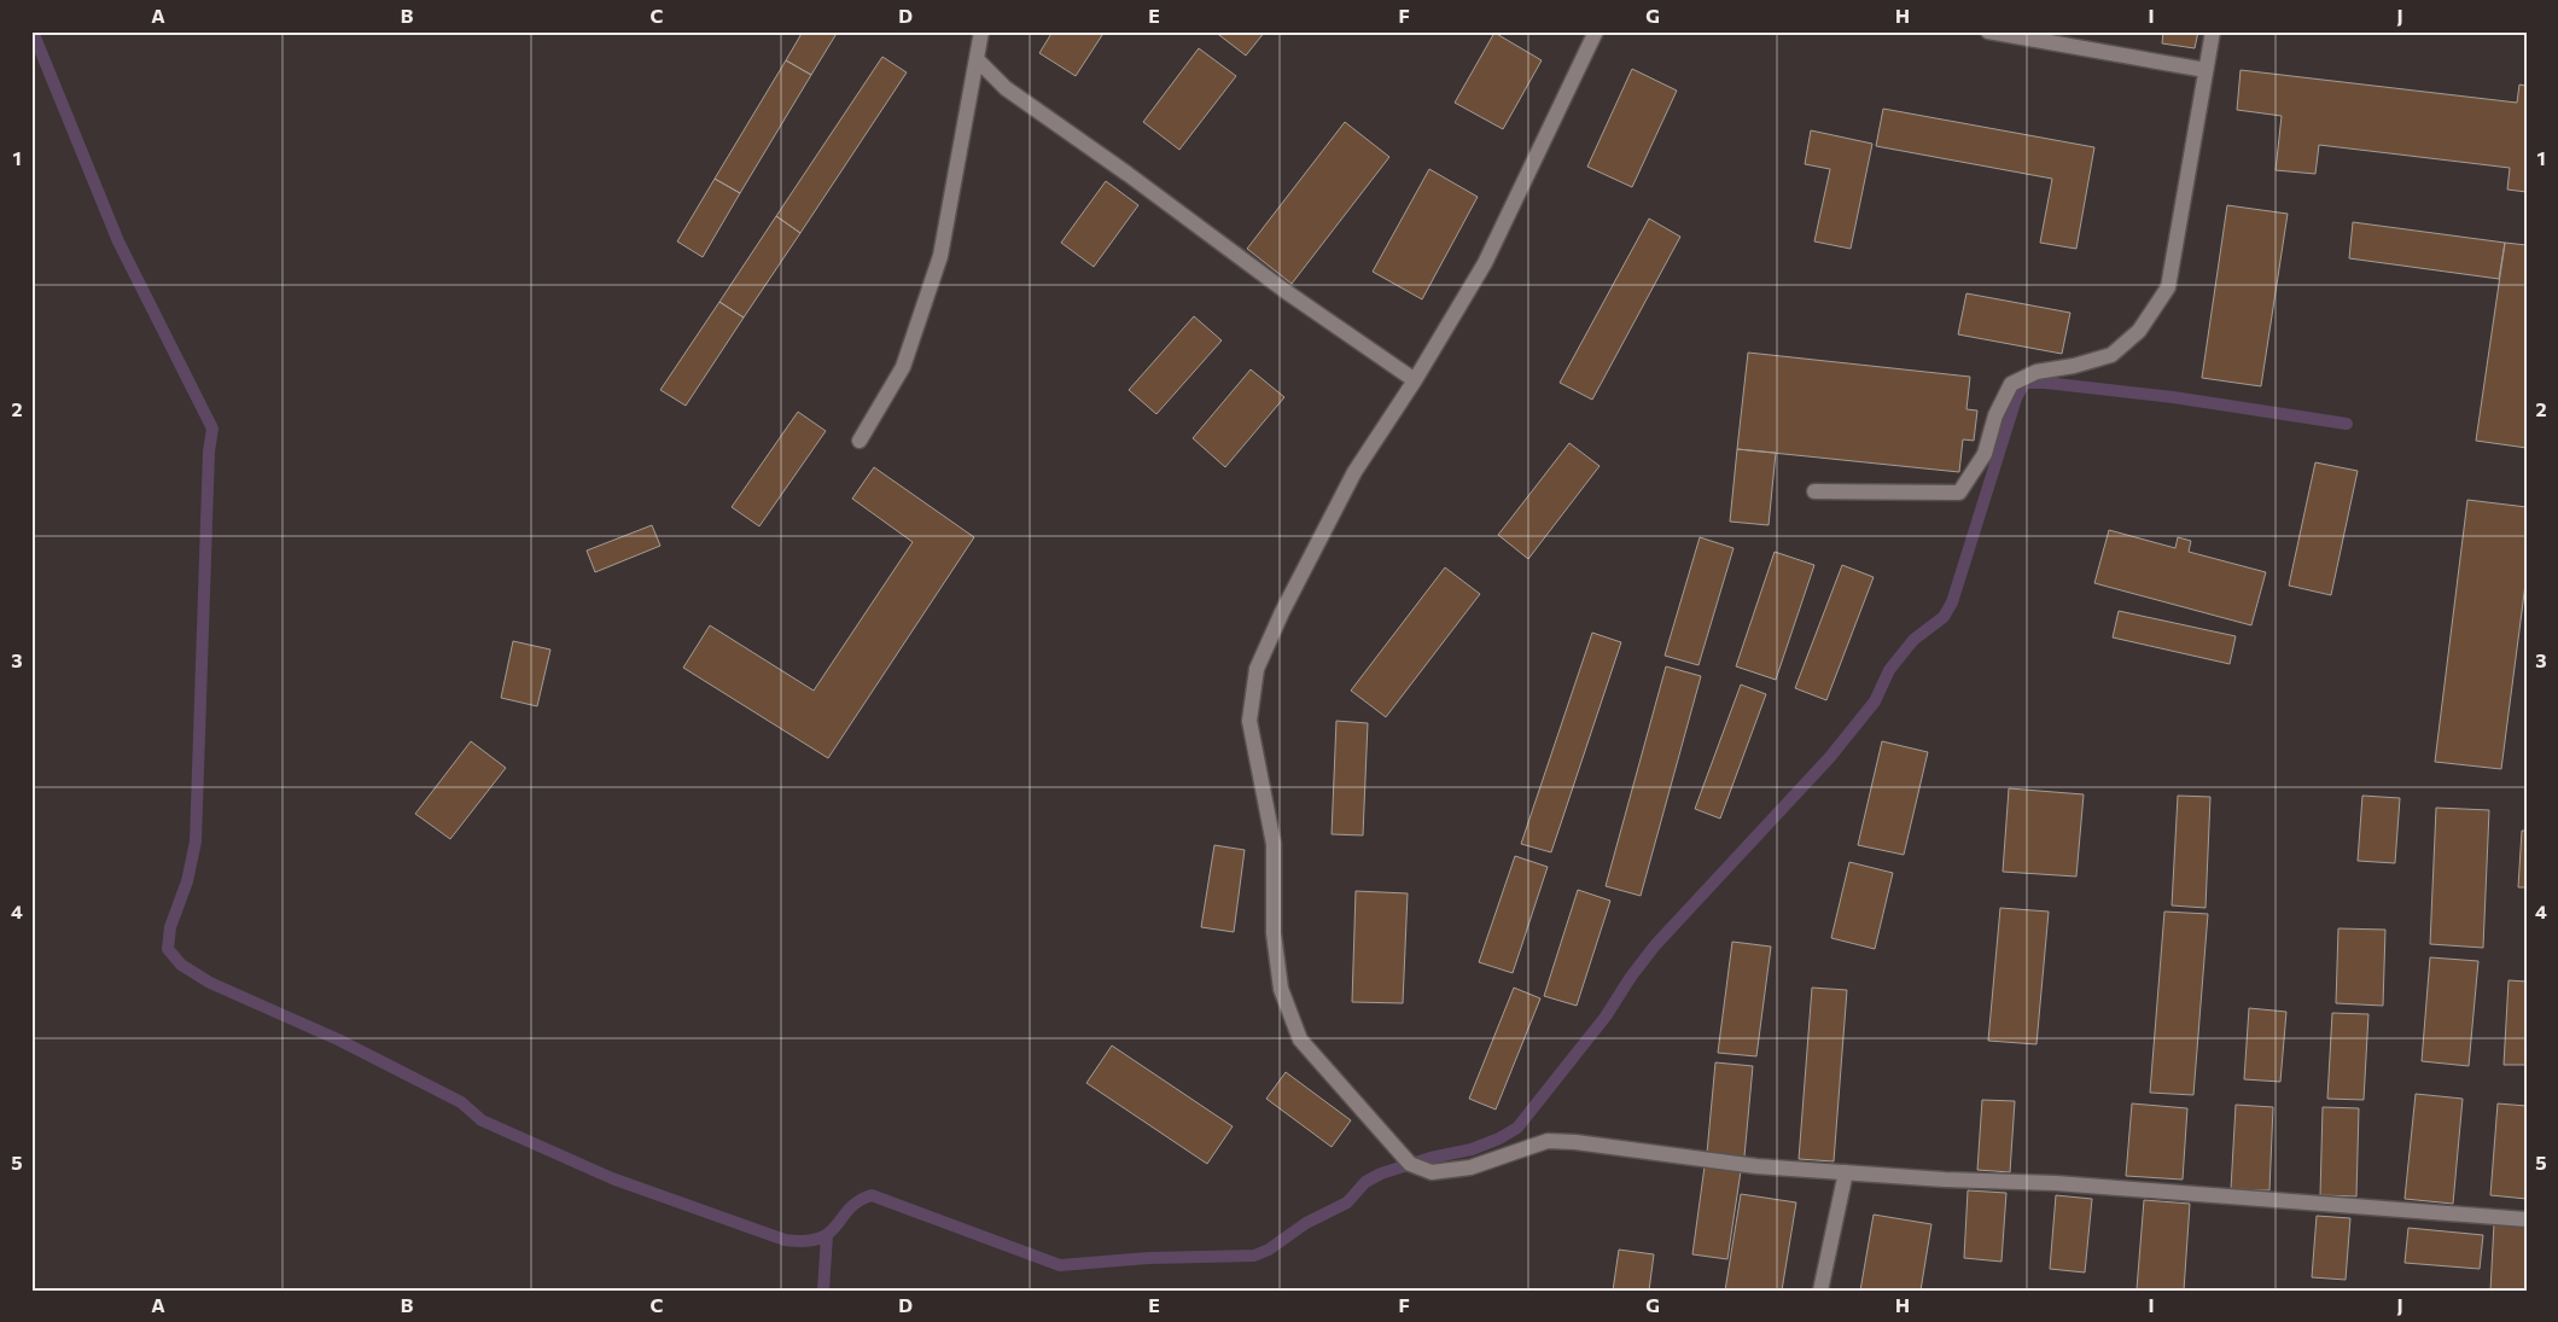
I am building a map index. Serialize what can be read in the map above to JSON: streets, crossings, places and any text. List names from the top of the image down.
{
  "grid": {
    "columns": [
      "A",
      "B",
      "C",
      "D",
      "E",
      "F",
      "G",
      "H",
      "I",
      "J"
    ],
    "rows": [
      "1",
      "2",
      "3",
      "4",
      "5"
    ]
  }
}
